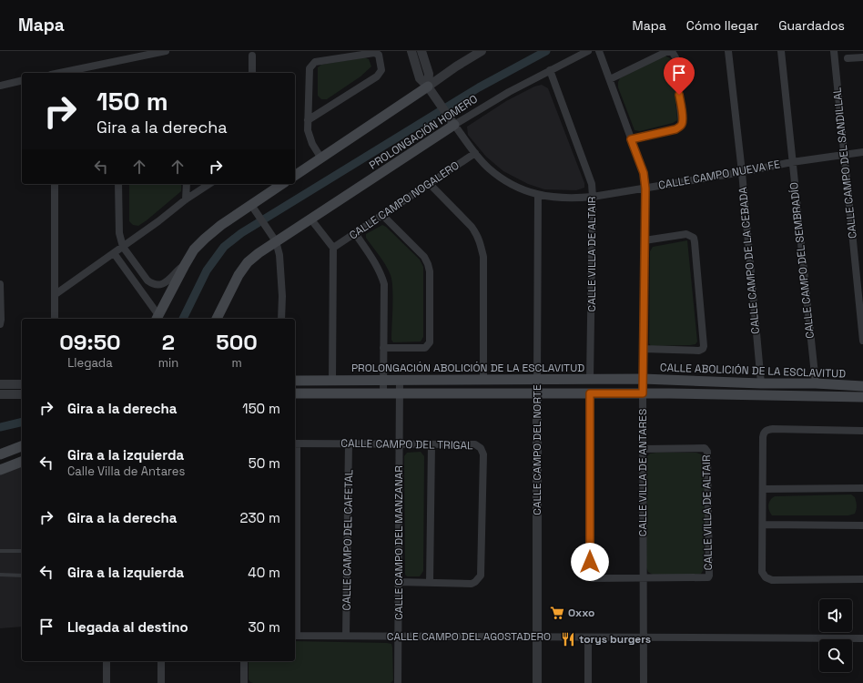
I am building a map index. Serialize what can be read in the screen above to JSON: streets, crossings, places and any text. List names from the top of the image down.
{
  "streets": {
    "main road": ["PROLONGACIÓN HOMERO", "PROLONGACIÓN ABOLICIÓN DE LA ESCLAVITUD", "CALLE ABOLICIÓN DE LA ESCLAVITUD"],
    "street": [
      "CALLE CAMPO DEL SANDILLAL",
      "CALLE CAMPO NUEVA FE",
      "CALLE CAMPO NOGALERO",
      "CALLE VILLA DE ALTAIR",
      "CALLE CAMPO DE LA CEBADA",
      "CALLE CAMPO DEL SEMBRADÍO",
      "CALLE CAMPO DEL TRIGAL",
      "CALLE CAMPO DEL NORTE",
      "CALLE VILLA DE ANTARES",
      "CALLE CAMPO DEL CAFETAL",
      "CALLE CAMPO DEL MANZANAR",
      "CALLE CAMPO DEL AGOSTADERO"
    ]
  },
  "crossings": [
    ["PROLONGACIÓN HOMERO", "CALLE CAMPO NUEVA FE"],
    ["PROLONGACIÓN HOMERO", "CALLE VILLA DE ALTAIR"],
    ["CALLE CAMPO DEL SANDILLAL", "CALLE CAMPO NUEVA FE"],
    ["CALLE CAMPO NUEVA FE", "CALLE CAMPO NOGALERO"],
    ["CALLE CAMPO NUEVA FE", "CALLE VILLA DE ALTAIR"],
    ["CALLE CAMPO NUEVA FE", "CALLE CAMPO DE LA CEBADA"],
    ["CALLE CAMPO NUEVA FE", "CALLE CAMPO DEL SEMBRADÍO"],
    ["CALLE CAMPO NUEVA FE", "CALLE CAMPO DEL NORTE"],
    ["CALLE CAMPO NUEVA FE", "CALLE VILLA DE ANTARES"],
    ["CALLE VILLA DE ALTAIR", "PROLONGACIÓN ABOLICIÓN DE LA ESCLAVITUD"],
    ["CALLE VILLA DE ALTAIR", "CALLE VILLA DE ANTARES"],
    ["CALLE CAMPO DE LA CEBADA", "CALLE ABOLICIÓN DE LA ESCLAVITUD"],
    ["CALLE CAMPO DEL SEMBRADÍO", "CALLE ABOLICIÓN DE LA ESCLAVITUD"],
    ["PROLONGACIÓN ABOLICIÓN DE LA ESCLAVITUD", "CALLE ABOLICIÓN DE LA ESCLAVITUD"],
    ["PROLONGACIÓN ABOLICIÓN DE LA ESCLAVITUD", "CALLE CAMPO DEL NORTE"],
    ["PROLONGACIÓN ABOLICIÓN DE LA ESCLAVITUD", "CALLE VILLA DE ANTARES"],
    ["PROLONGACIÓN ABOLICIÓN DE LA ESCLAVITUD", "CALLE CAMPO DEL MANZANAR"],
    ["CALLE ABOLICIÓN DE LA ESCLAVITUD", "CALLE VILLA DE ANTARES"],
    ["CALLE CAMPO DEL TRIGAL", "CALLE CAMPO DEL CAFETAL"],
    ["CALLE CAMPO DEL TRIGAL", "CALLE CAMPO DEL MANZANAR"],
    ["CALLE CAMPO DEL NORTE", "CALLE CAMPO DEL AGOSTADERO"],
    ["CALLE VILLA DE ANTARES", "CALLE CAMPO DEL AGOSTADERO"],
    ["CALLE CAMPO DEL CAFETAL", "CALLE CAMPO DEL AGOSTADERO"],
    ["CALLE CAMPO DEL MANZANAR", "CALLE CAMPO DEL AGOSTADERO"]
  ],
  "places": {
    "supermarket": ["Oxxo"],
    "restaurant": ["torys burgers"]
  },
  "page": {
    "header": "Mapa",
    "nav": ["Mapa", "Cómo llegar", "Guardados"],
    "turn": ["150 m", "Gira a la derecha"],
    "eta": [
      "09:50",
      "Llegada",
      "2",
      "min",
      "500",
      "m"
    ],
    "list": [
      {
        "name": "Gira a la derecha",
        "value": "150 m"
      },
      {
        "name": "Gira a la izquierda",
        "note": "Calle Villa de Antares",
        "value": "50 m"
      },
      {
        "name": "Gira a la derecha",
        "value": "230 m"
      },
      {
        "name": "Gira a la izquierda",
        "value": "40 m"
      },
      {
        "name": "Llegada al destino",
        "value": "30 m"
      }
    ]
  }
}
